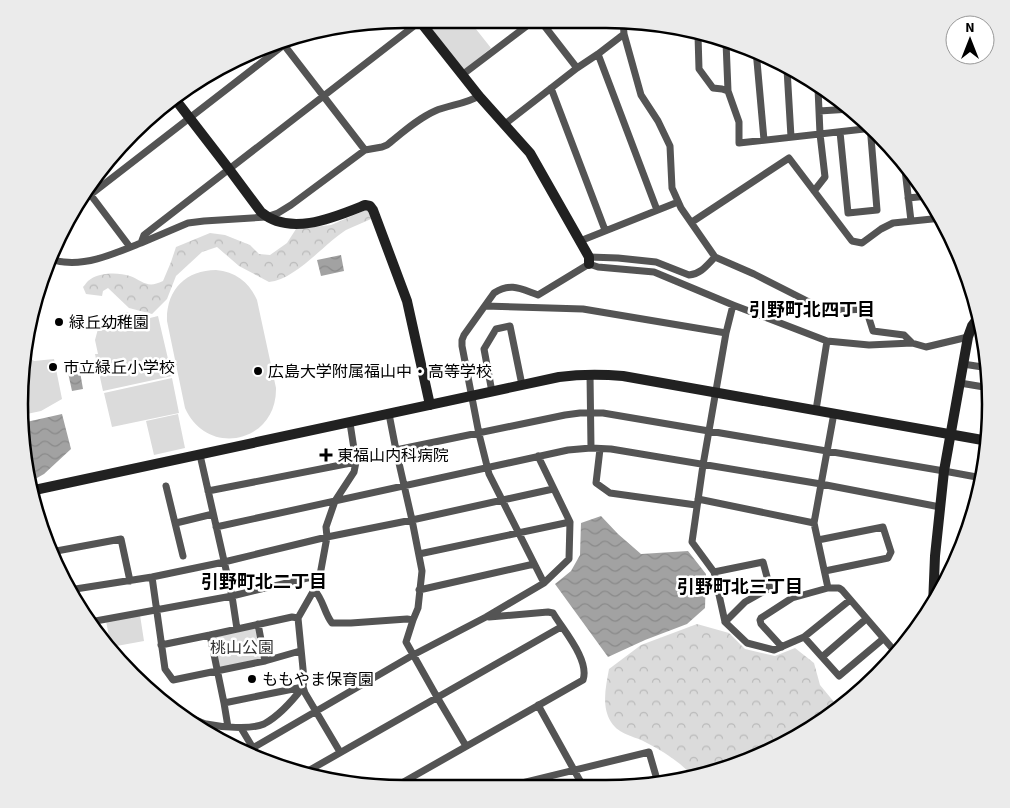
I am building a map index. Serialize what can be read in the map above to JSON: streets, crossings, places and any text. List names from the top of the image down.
{
  "districts": ["引野町北四丁目", "引野町北二丁目", "引野町北三丁目"],
  "parks": ["桃山公園"],
  "places": {
    "other": [
      "緑丘幼稚園",
      "市立緑丘小学校",
      "広島大学附属福山中・高等学校",
      "ももやま保育園"
    ],
    "health": ["東福山内科病院"]
  },
  "north": "top"
}
